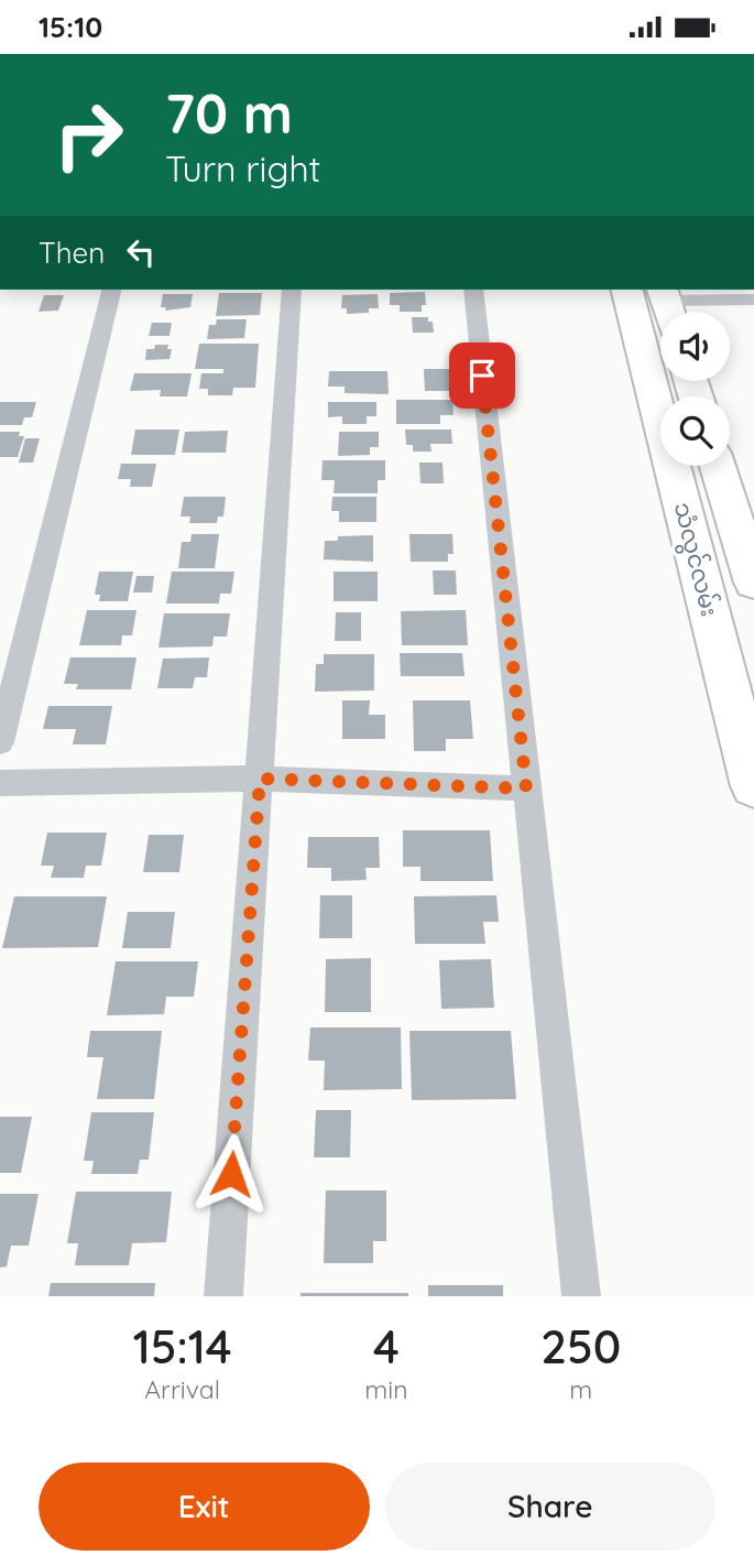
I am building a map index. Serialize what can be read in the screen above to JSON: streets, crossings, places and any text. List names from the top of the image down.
{
  "streets": {
    "main road": ["သံလွင်လမ်း"]
  },
  "page": {
    "status": "15:10",
    "turn": ["70 m", "Turn right"],
    "then": "Then",
    "eta": [
      "15:14",
      "Arrival",
      "4",
      "min",
      "250",
      "m"
    ],
    "buttons": ["Exit", "Share"]
  }
}
